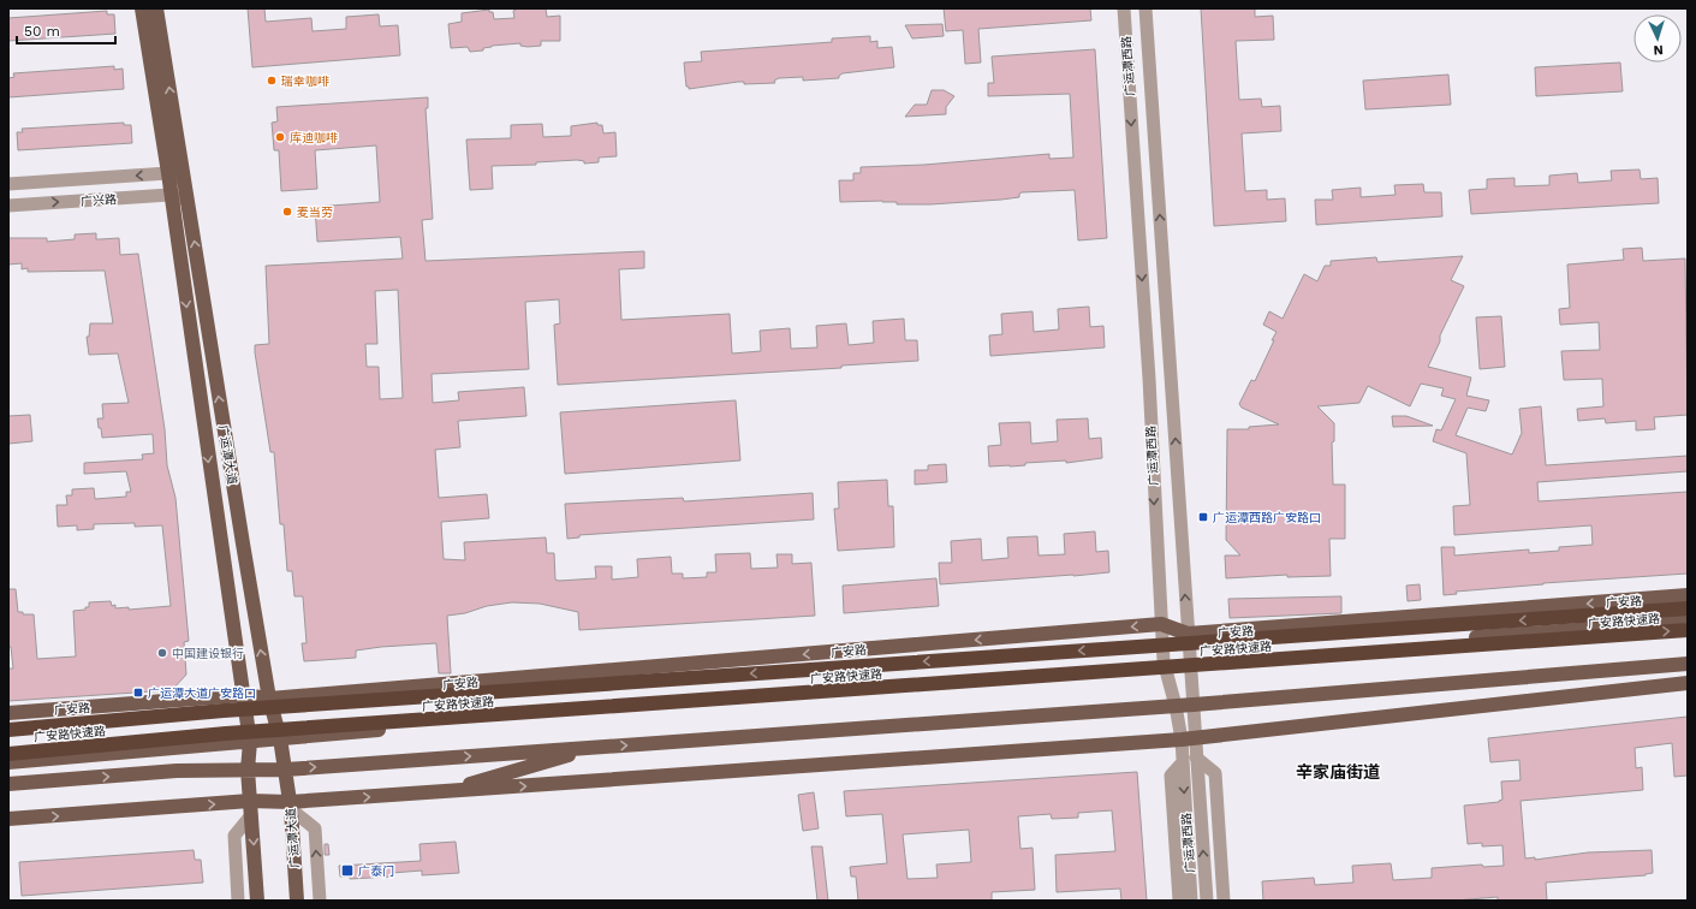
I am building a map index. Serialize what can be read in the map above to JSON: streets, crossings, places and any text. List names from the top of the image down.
{
  "streets": {
    "highway": ["广安路快速路"],
    "main road": ["广运潭大道", "广安路"],
    "street": ["广运潭西路", "广兴路"]
  },
  "crossings": [
    ["广运潭西路", "广安路"],
    ["广兴路", "广运潭大道"],
    ["广运潭大道", "广安路"]
  ],
  "districts": ["辛家庙街道"],
  "places": {
    "other": [
      "瑞幸咖啡",
      "库迪咖啡",
      "麦当劳",
      "中国建设银行"
    ],
    "transit": ["广运潭西路广安路口", "广运潭大道广安路口", "广泰门"]
  },
  "scale_bar": "50 m",
  "north": "bottom"
}
